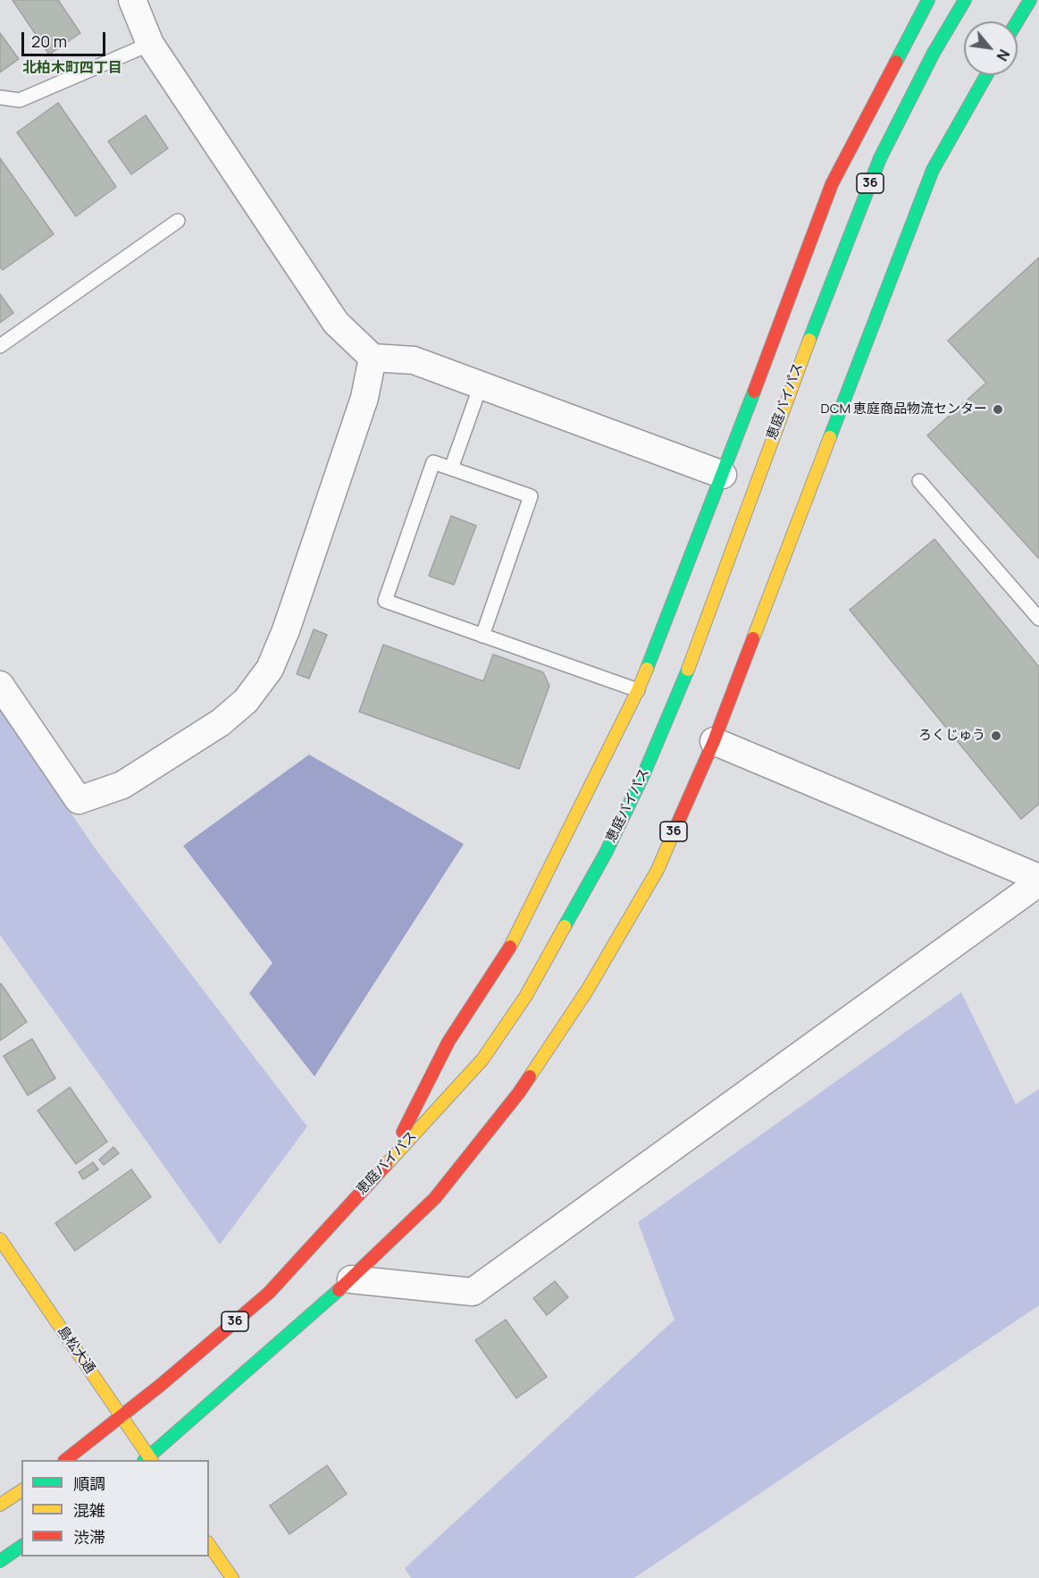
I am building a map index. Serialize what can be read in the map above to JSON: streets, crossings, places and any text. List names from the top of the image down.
{
  "streets": {
    "main road": ["36", "恵庭バイパス", "島松大通"]
  },
  "crossings": [
    ["36", "島松大通"],
    ["恵庭バイパス", "島松大通"]
  ],
  "districts": ["北柏木町四丁目"],
  "places": ["DCM 恵庭商品物流センター", "ろくじゅう"],
  "legend": ["順調", "混雑", "渋滞"],
  "scale_bar": "20 m",
  "north": "bottom right"
}
